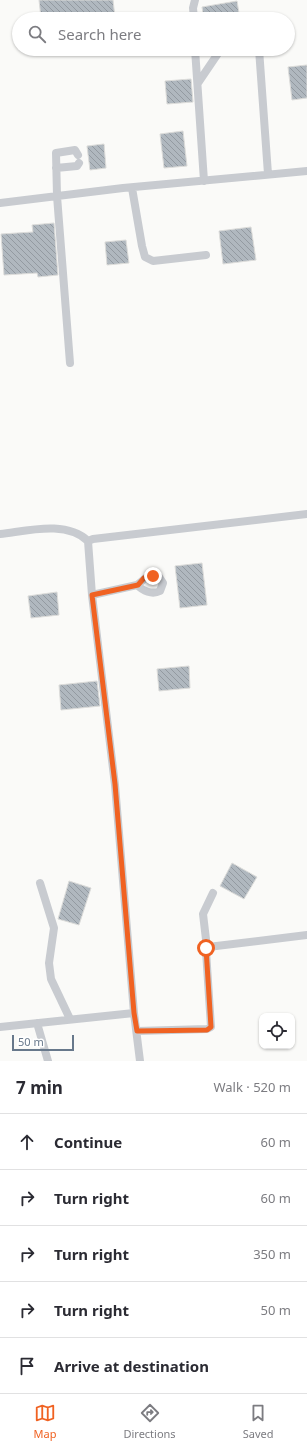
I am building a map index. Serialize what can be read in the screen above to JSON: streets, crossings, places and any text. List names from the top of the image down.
{
  "scale_bar": "50 m",
  "page": {
    "search": "Search here",
    "scale": "50 m",
    "heading": ["7 min", "Walk · 520 m"],
    "list": [
      ["Continue", "60 m"],
      ["Turn right", "60 m"],
      ["Turn right", "350 m"],
      ["Turn right", "50 m"],
      "Arrive at destination"
    ],
    "nav": ["Map", "Directions", "Saved"]
  }
}
